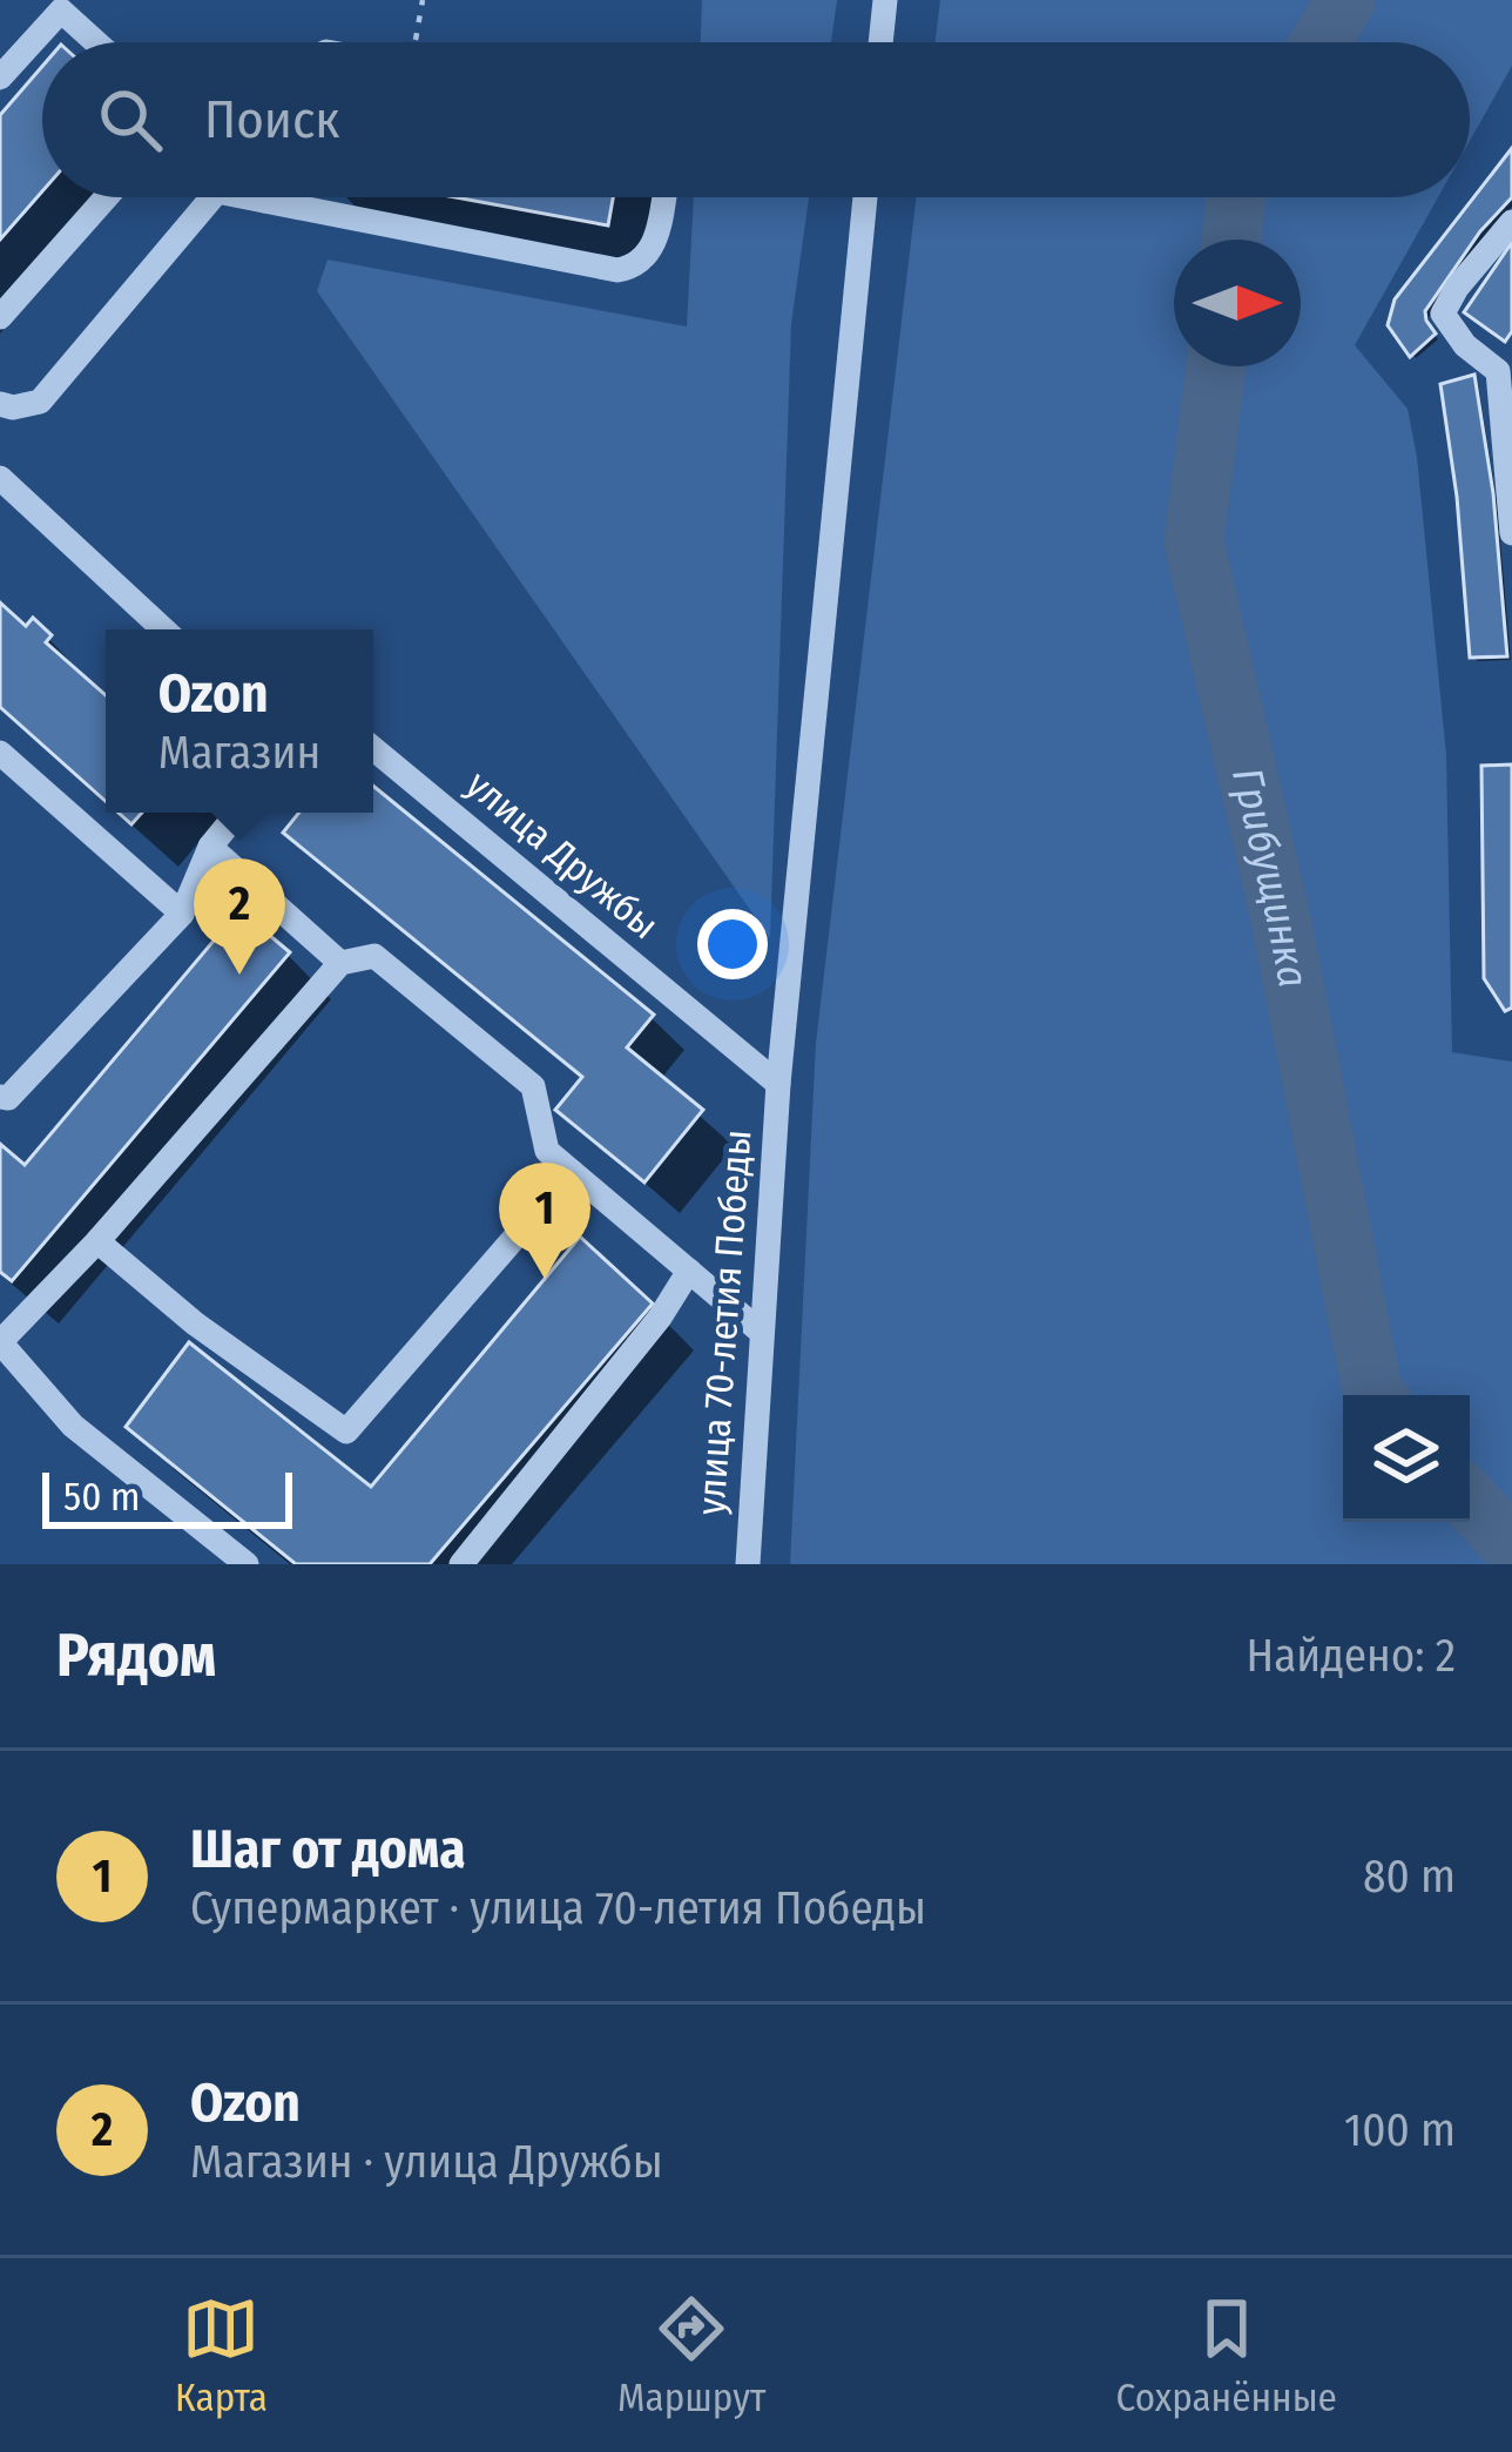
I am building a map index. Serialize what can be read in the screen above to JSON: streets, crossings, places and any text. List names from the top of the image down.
{
  "streets": {
    "street": ["улица Дружбы", "улица 70-летия Победы"]
  },
  "crossings": [
    ["улица Дружбы", "улица 70-летия Победы"]
  ],
  "water": ["Грибущинка"],
  "scale_bar": "50 m",
  "north": "right",
  "page": {
    "search": "Поиск",
    "popup": ["Ozon", "Магазин"],
    "pins": ["2", "1"],
    "scale": "50 m",
    "heading": ["Рядом", "Найдено: 2"],
    "list": [
      {
        "mark": "1",
        "name": "Шаг от дома",
        "note": "Супермаркет · улица 70-летия Победы",
        "value": "80 m"
      },
      {
        "mark": "2",
        "name": "Ozon",
        "note": "Магазин · улица Дружбы",
        "value": "100 m"
      }
    ],
    "nav": ["Карта", "Маршрут", "Сохранённые"]
  }
}
